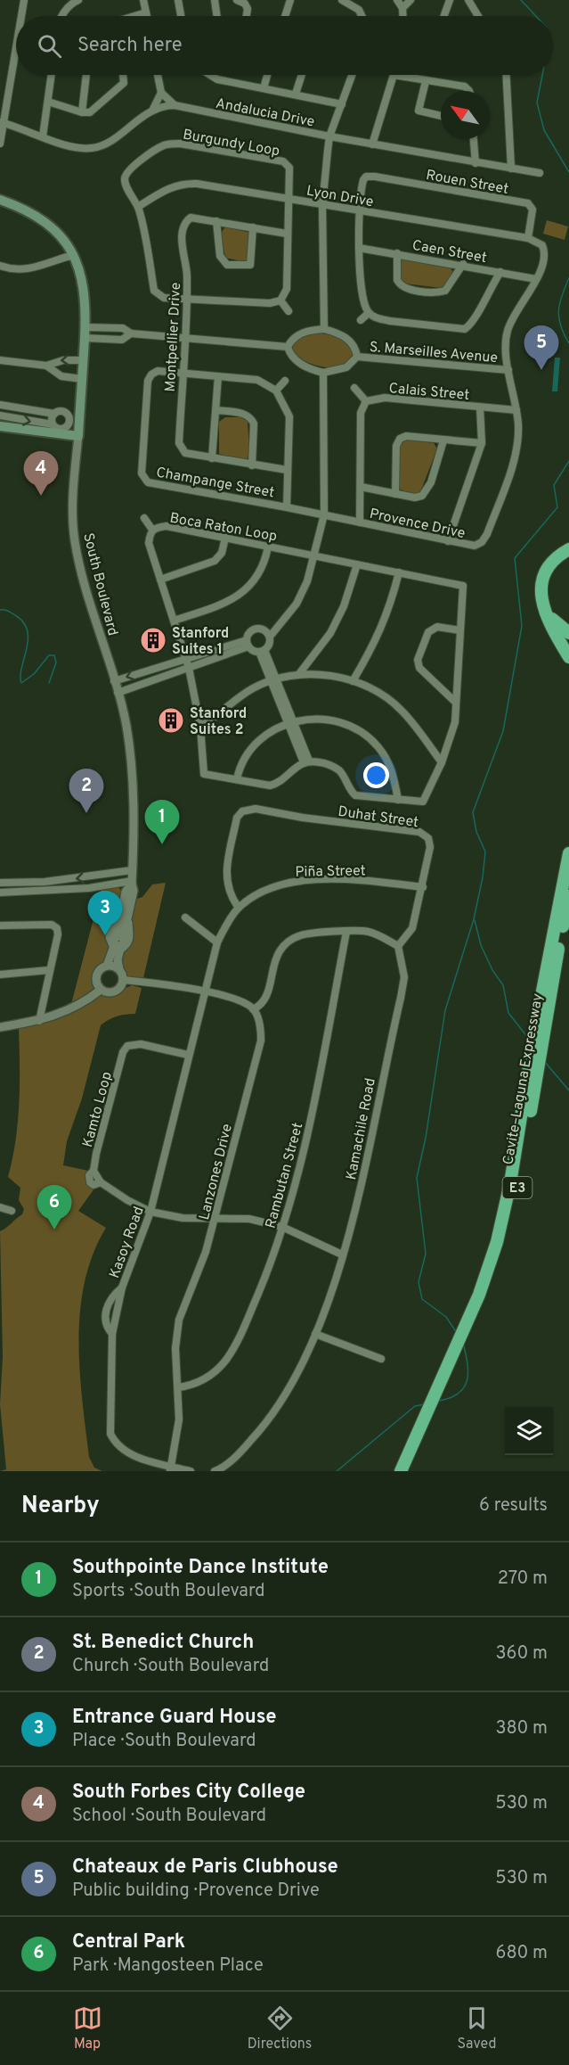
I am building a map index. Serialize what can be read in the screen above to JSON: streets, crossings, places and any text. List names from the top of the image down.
{
  "streets": {
    "highway": ["Cavite–Laguna Expressway", "E3"],
    "main road": ["South Boulevard"],
    "street": [
      "Andalucia Drive",
      "Burgundy Loop",
      "Rouen Street",
      "Lyon Drive",
      "Caen Street",
      "Montpellier Drive",
      "S. Marseilles Avenue",
      "Calais Street",
      "Champange Street",
      "Provence Drive",
      "Boca Raton Loop",
      "Duhat Street",
      "Piña Street",
      "Kamto Loop",
      "Kamachile Road",
      "Lanzones Drive",
      "Rambutan Street",
      "Kasoy Road"
    ]
  },
  "crossings": [
    ["Burgundy Loop", "Lyon Drive"],
    ["Burgundy Loop", "Montpellier Drive"],
    ["Rouen Street", "Lyon Drive"],
    ["Lyon Drive", "Provence Drive"],
    ["Caen Street", "Provence Drive"],
    ["Montpellier Drive", "Champange Street"],
    ["S. Marseilles Avenue", "Provence Drive"],
    ["Calais Street", "Provence Drive"],
    ["Champange Street", "Provence Drive"],
    ["Duhat Street", "Piña Street"],
    ["Duhat Street", "Kamachile Road"],
    ["Piña Street", "Kasoy Road"],
    ["Kamto Loop", "Kamachile Road"],
    ["Kamto Loop", "Lanzones Drive"],
    ["Kamto Loop", "Rambutan Street"],
    ["Kamto Loop", "Kasoy Road"],
    ["Lanzones Drive", "Rambutan Street"],
    ["Lanzones Drive", "Kasoy Road"]
  ],
  "places": {
    "building": ["Stanford Suites 1", "Stanford Suites 2"]
  },
  "north": "top left",
  "page": {
    "search": "Search here",
    "pins": [
      "5",
      "4",
      "2",
      "1",
      "3",
      "6"
    ],
    "heading": ["Nearby", "6 results"],
    "list": [
      {
        "mark": "1",
        "name": "Southpointe Dance Institute",
        "note": "Sports · South Boulevard",
        "value": "270 m"
      },
      {
        "mark": "2",
        "name": "St. Benedict Church",
        "note": "Church · South Boulevard",
        "value": "360 m"
      },
      {
        "mark": "3",
        "name": "Entrance Guard House",
        "note": "Place · South Boulevard",
        "value": "380 m"
      },
      {
        "mark": "4",
        "name": "South Forbes City College",
        "note": "School · South Boulevard",
        "value": "530 m"
      },
      {
        "mark": "5",
        "name": "Chateaux de Paris Clubhouse",
        "note": "Public building · Provence Drive",
        "value": "530 m"
      },
      {
        "mark": "6",
        "name": "Central Park",
        "note": "Park · Mangosteen Place",
        "value": "680 m"
      }
    ],
    "nav": ["Map", "Directions", "Saved"]
  }
}
